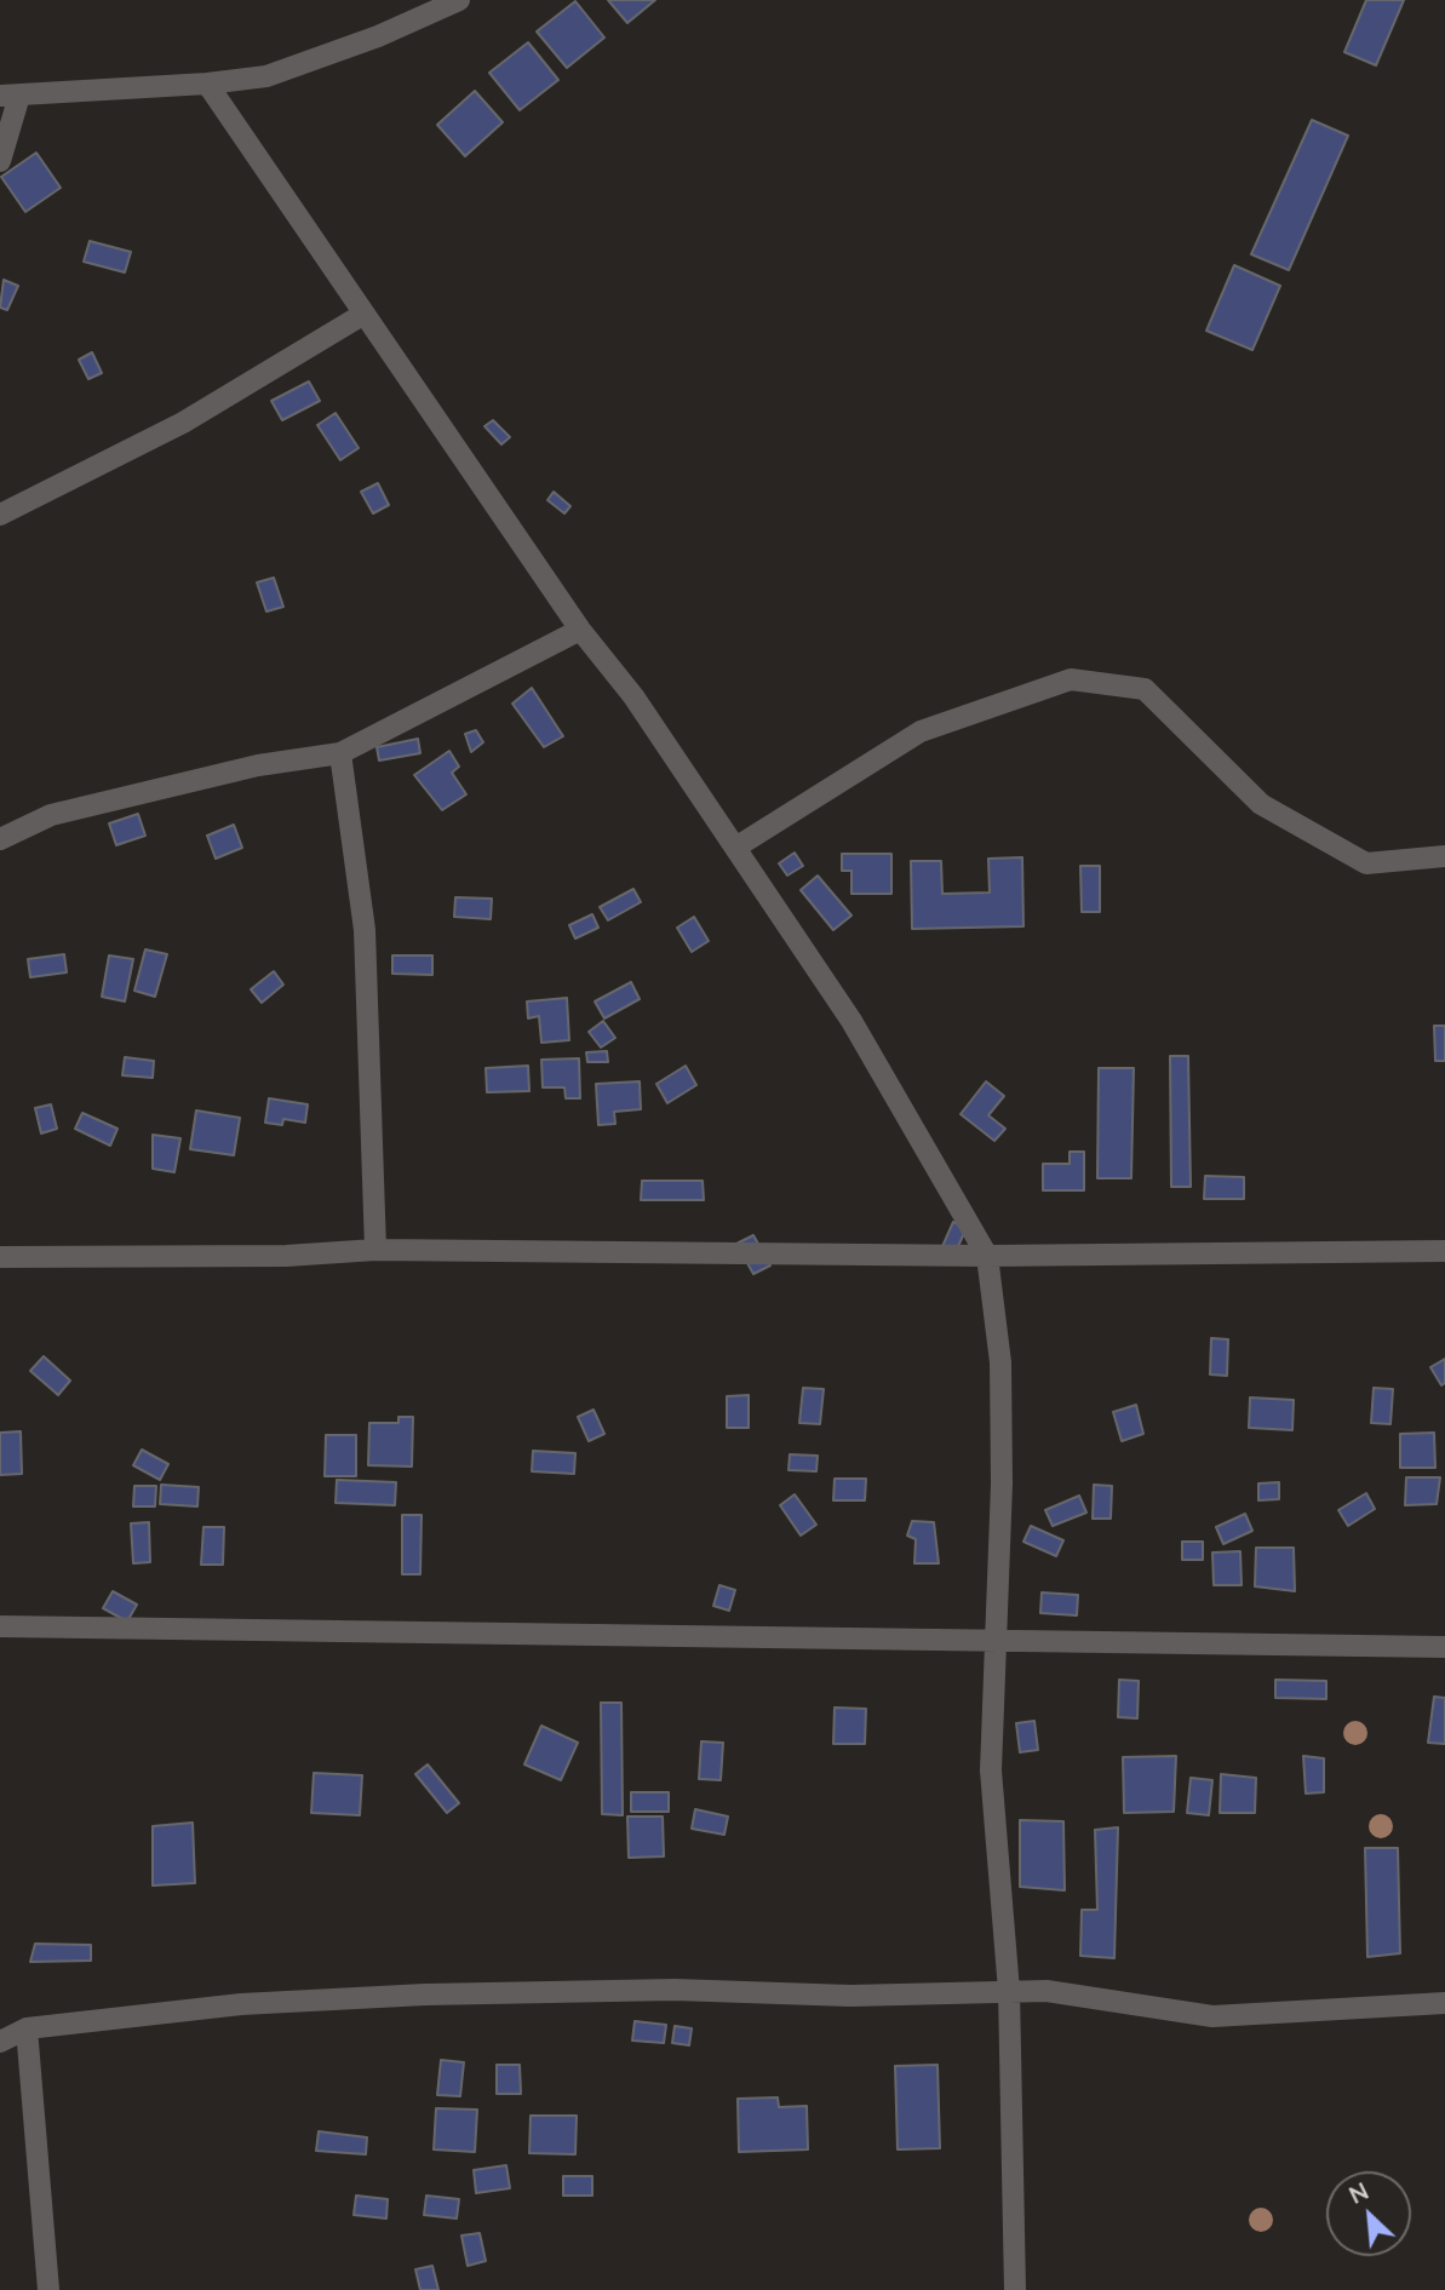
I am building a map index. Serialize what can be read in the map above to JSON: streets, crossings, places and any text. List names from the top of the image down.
{
  "north": "top left"
}
